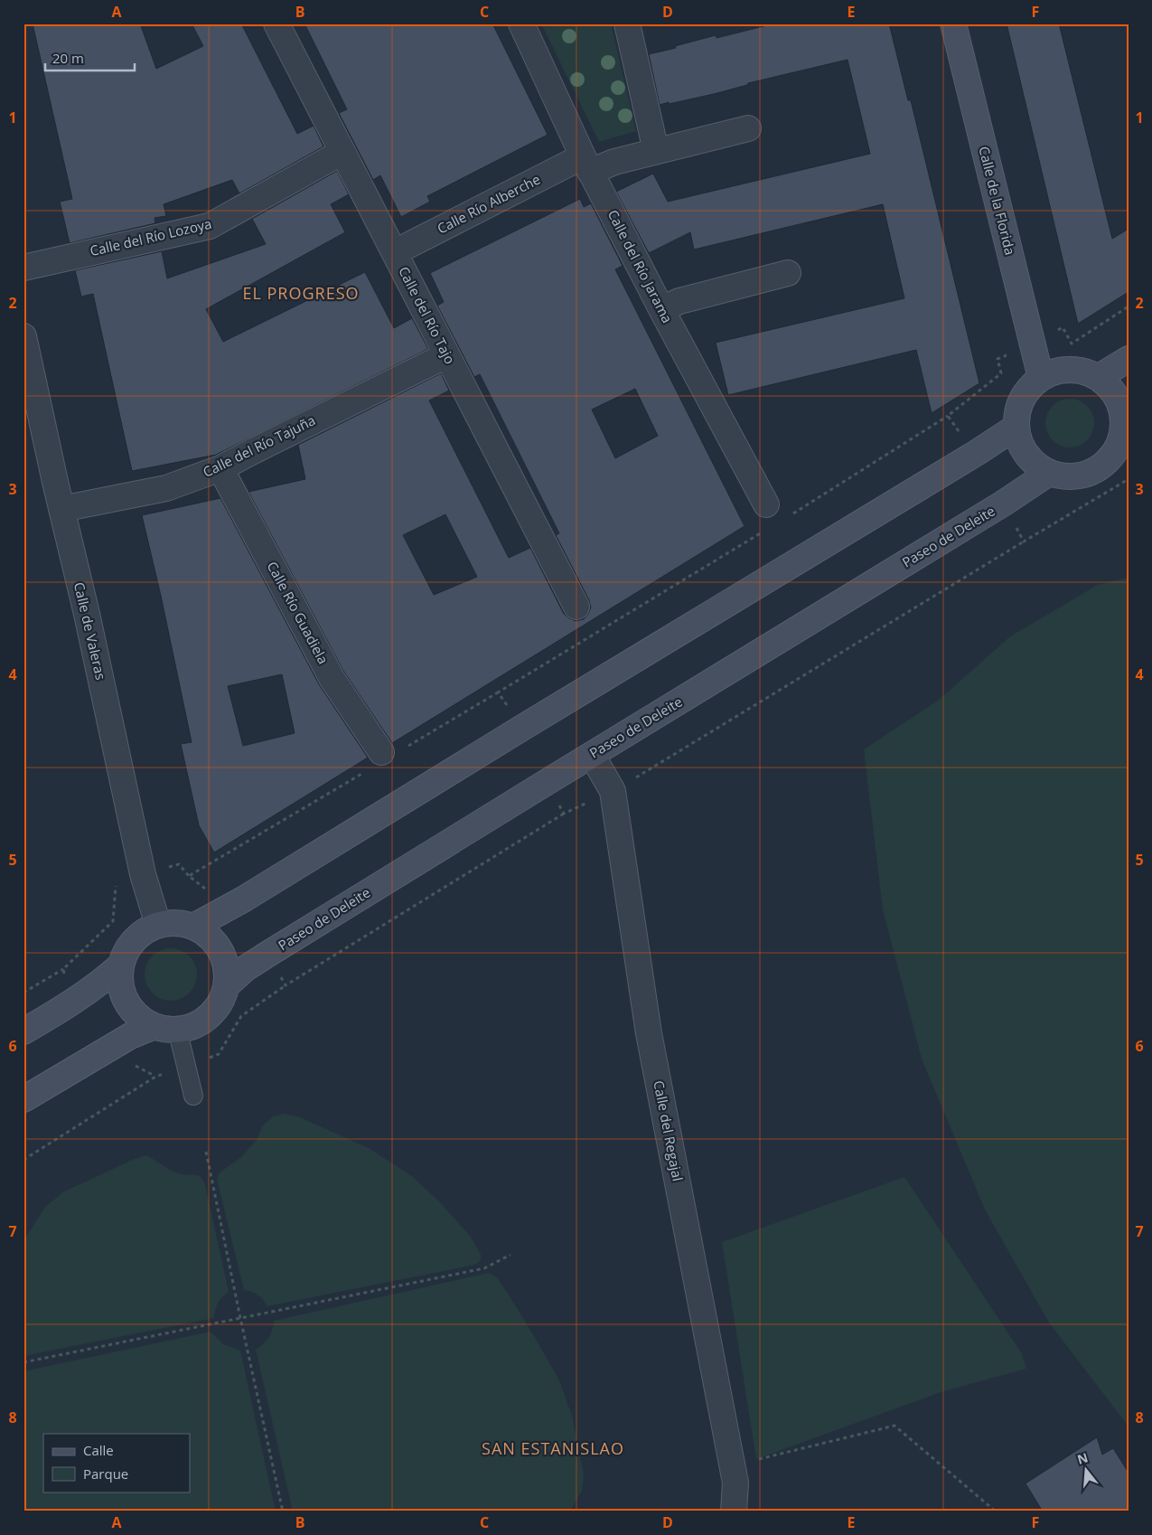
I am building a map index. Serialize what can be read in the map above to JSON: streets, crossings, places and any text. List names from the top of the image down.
{
  "streets": {
    "main road": ["Calle de la Florida", "Paseo de Deleite"],
    "street": [
      "Calle Río Alberche",
      "Calle del Río Lozoya",
      "Calle del Río Jarama",
      "Calle del Río Tajo",
      "Calle del Río Tajuña",
      "Calle Río Guadiela",
      "Calle de Valeras",
      "Calle del Regajal"
    ]
  },
  "crossings": [
    ["Calle de la Florida", "Paseo de Deleite"],
    ["Calle Río Alberche", "Calle del Río Jarama"],
    ["Calle Río Alberche", "Calle del Río Tajo"],
    ["Calle del Río Lozoya", "Calle del Río Tajo"],
    ["Calle del Río Tajo", "Calle del Río Tajuña"],
    ["Calle del Río Tajuña", "Calle Río Guadiela"],
    ["Calle del Río Tajuña", "Calle de Valeras"],
    ["Paseo de Deleite", "Calle de Valeras"],
    ["Paseo de Deleite", "Calle del Regajal"]
  ],
  "districts": ["EL PROGRESO", "SAN ESTANISLAO"],
  "legend": ["Calle", "Parque"],
  "scale_bar": "20 m",
  "north": "top",
  "grid": {
    "columns": [
      "A",
      "B",
      "C",
      "D",
      "E",
      "F"
    ],
    "rows": [
      "1",
      "2",
      "3",
      "4",
      "5",
      "6",
      "7",
      "8"
    ]
  }
}
